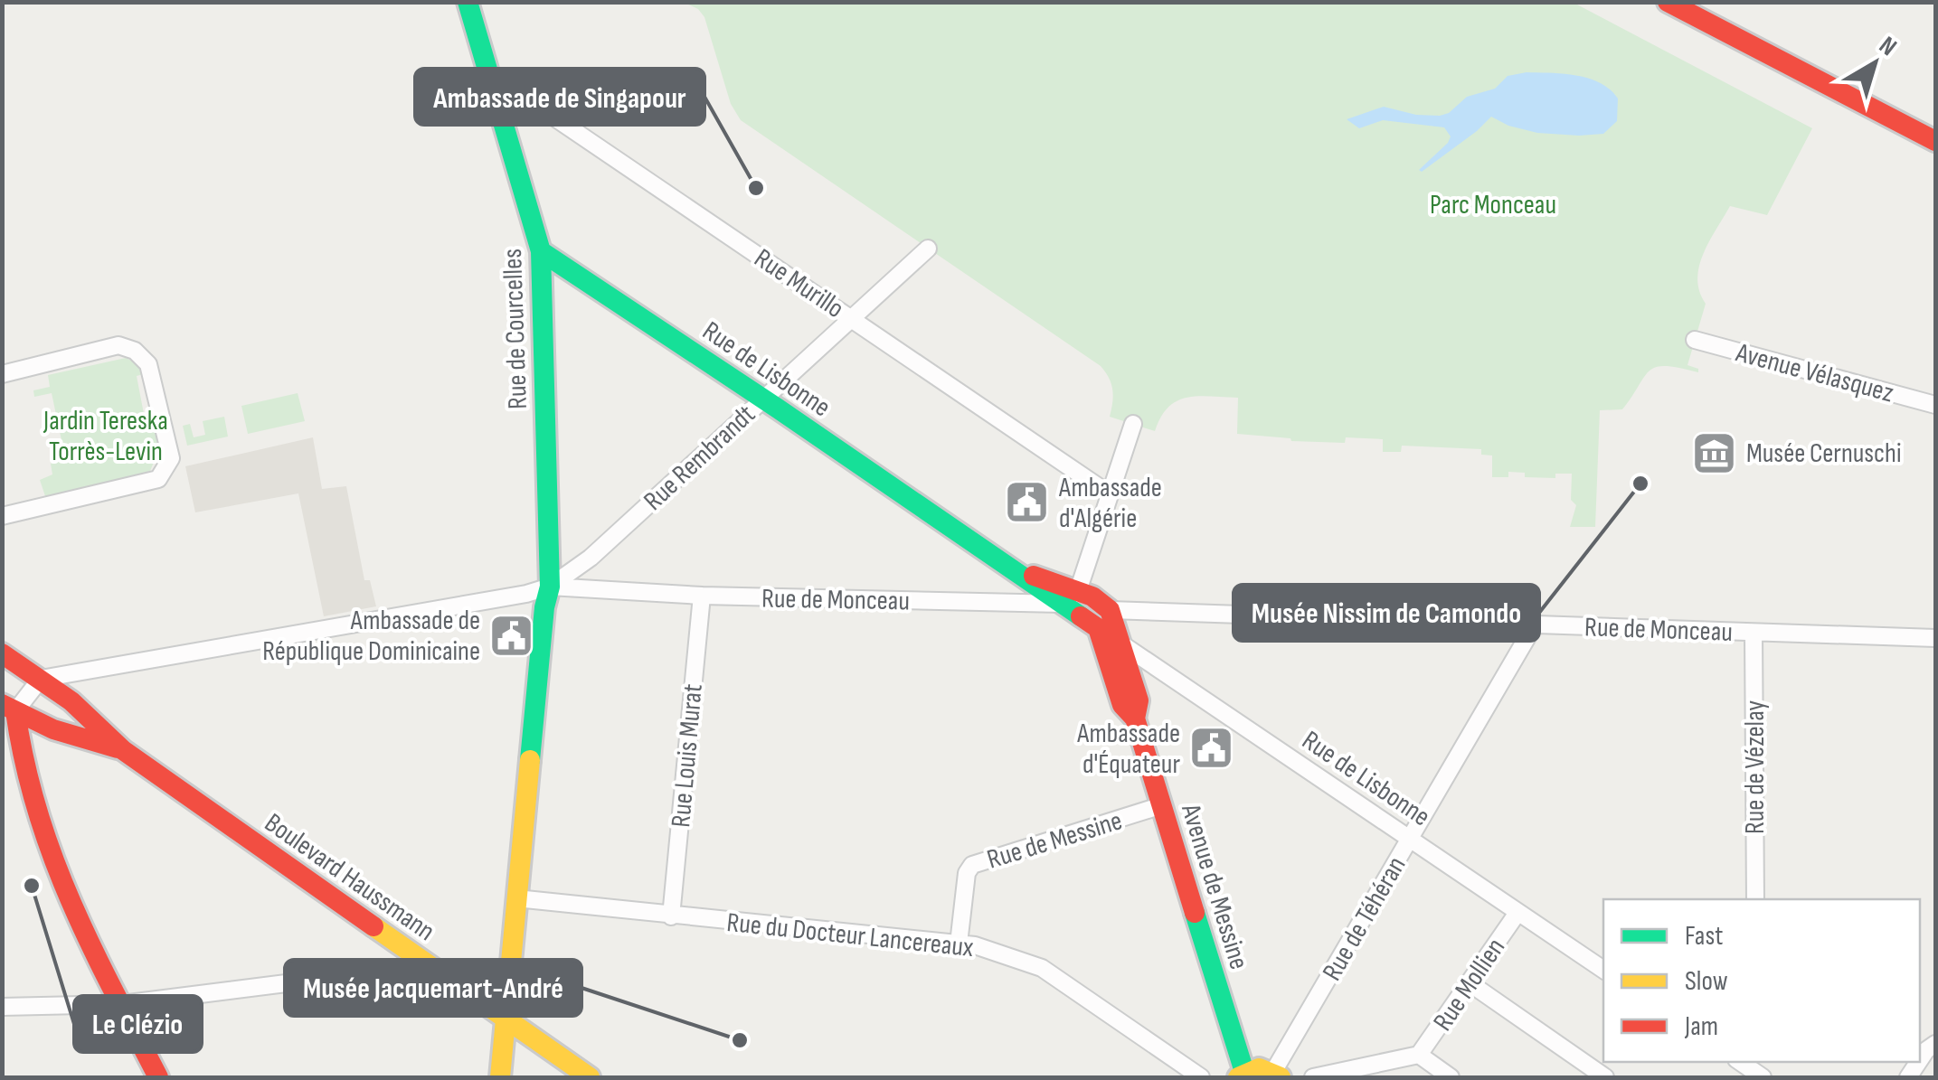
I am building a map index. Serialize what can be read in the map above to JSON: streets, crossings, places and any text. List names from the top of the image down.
{
  "streets": {
    "street": [
      "Rue Murillo",
      "Rue de Courcelles",
      "Rue de Lisbonne",
      "Avenue Vélasquez",
      "Rue Rembrandt",
      "Rue de Monceau",
      "Rue Louis Murat",
      "Rue de Vézelay",
      "Rue de Messine",
      "Boulevard Haussmann",
      "Avenue de Messine",
      "Rue de Téhéran",
      "Rue du Docteur Lancereaux",
      "Rue Mollien"
    ]
  },
  "crossings": [
    ["Rue Murillo", "Rue de Courcelles"],
    ["Rue Murillo", "Rue Rembrandt"],
    ["Rue de Courcelles", "Rue de Lisbonne"],
    ["Rue de Courcelles", "Rue Rembrandt"],
    ["Rue de Courcelles", "Rue de Monceau"],
    ["Rue de Lisbonne", "Rue Rembrandt"],
    ["Rue de Lisbonne", "Rue de Monceau"],
    ["Rue de Lisbonne", "Avenue de Messine"],
    ["Rue de Lisbonne", "Rue de Téhéran"],
    ["Rue de Lisbonne", "Rue Mollien"],
    ["Rue Rembrandt", "Rue de Monceau"],
    ["Rue de Monceau", "Rue Louis Murat"],
    ["Rue de Monceau", "Rue de Vézelay"],
    ["Rue de Monceau", "Avenue de Messine"],
    ["Rue de Monceau", "Rue de Téhéran"],
    ["Rue Louis Murat", "Rue du Docteur Lancereaux"],
    ["Rue de Messine", "Avenue de Messine"],
    ["Rue de Messine", "Rue du Docteur Lancereaux"]
  ],
  "parks": ["Parc Monceau", "Jardin Tereska Torrès-Levin"],
  "places": {
    "other": [
      "Ambassade de Singapour",
      "Musée Nissim de Camondo",
      "Le Clézio",
      "Musée Jacquemart-André"
    ],
    "museum": ["Musée Cernuschi"],
    "public building": ["Ambassade d'Algérie", "Ambassade de République Dominicaine", "Ambassade d'Équateur"]
  },
  "legend": ["Fast", "Slow", "Jam"],
  "north": "top right"
}
